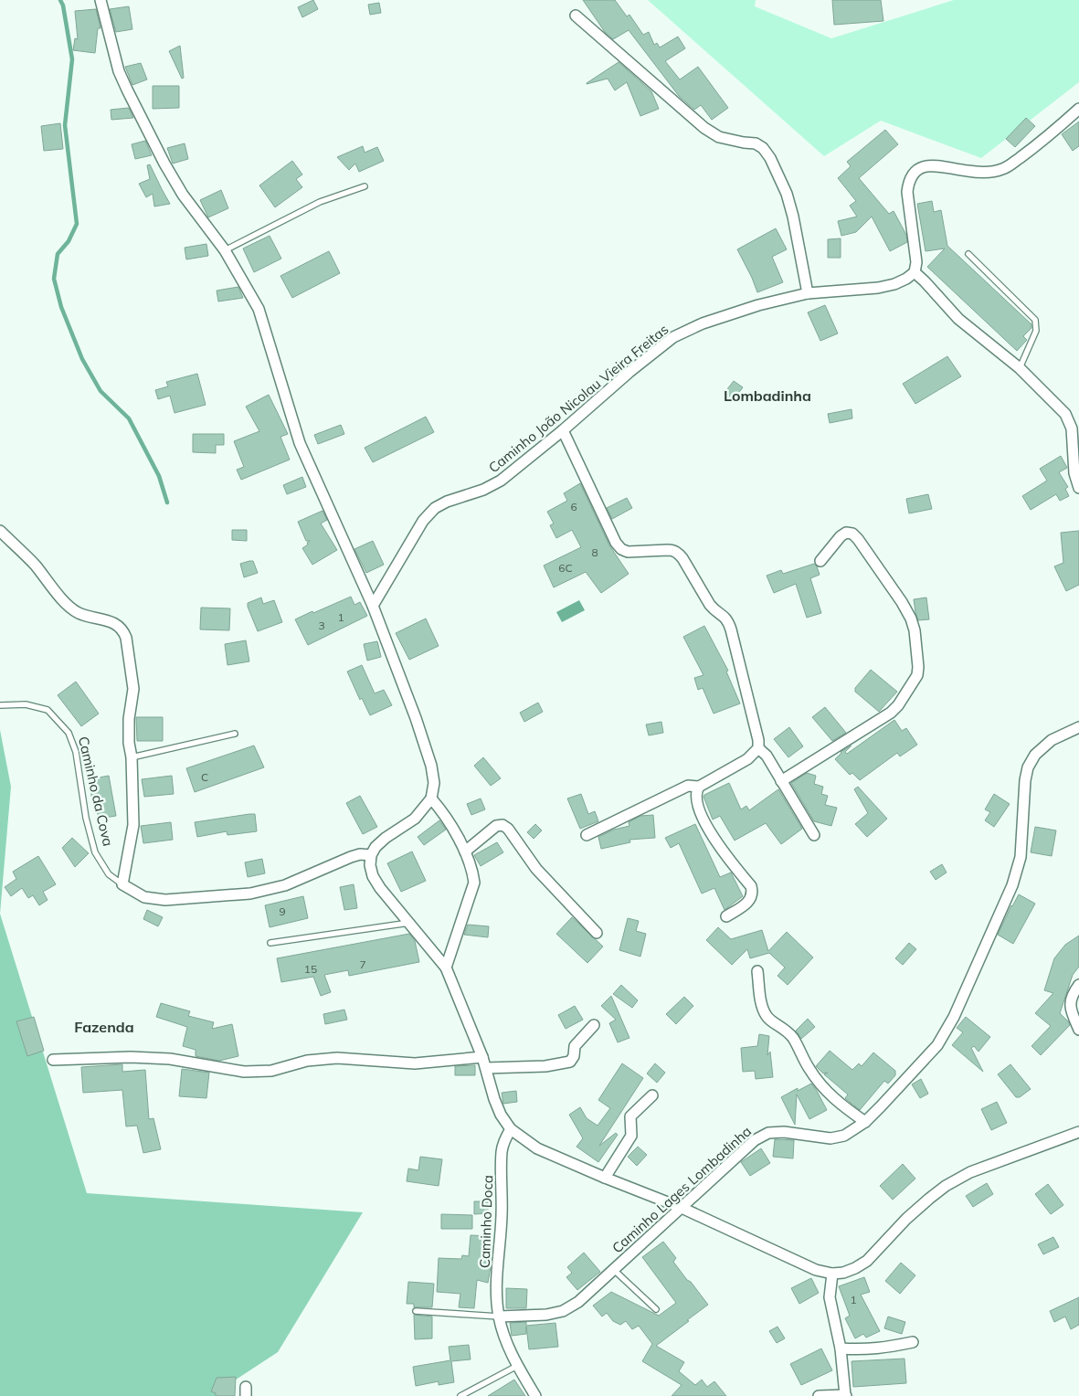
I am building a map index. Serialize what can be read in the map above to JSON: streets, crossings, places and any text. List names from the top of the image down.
{
  "streets": {
    "street": [
      "Caminho João Nicolau Vieira Freitas",
      "Caminho da Cova",
      "Caminho Lages Lombadinha",
      "Caminho Doca"
    ]
  },
  "crossings": [
    ["Caminho Lages Lombadinha", "Caminho Doca"]
  ],
  "districts": ["Lombadinha", "Fazenda"],
  "house_numbers": [
    "6",
    "8",
    "6C",
    "1",
    "3",
    "C",
    "9",
    "7",
    "15",
    "1"
  ]
}
